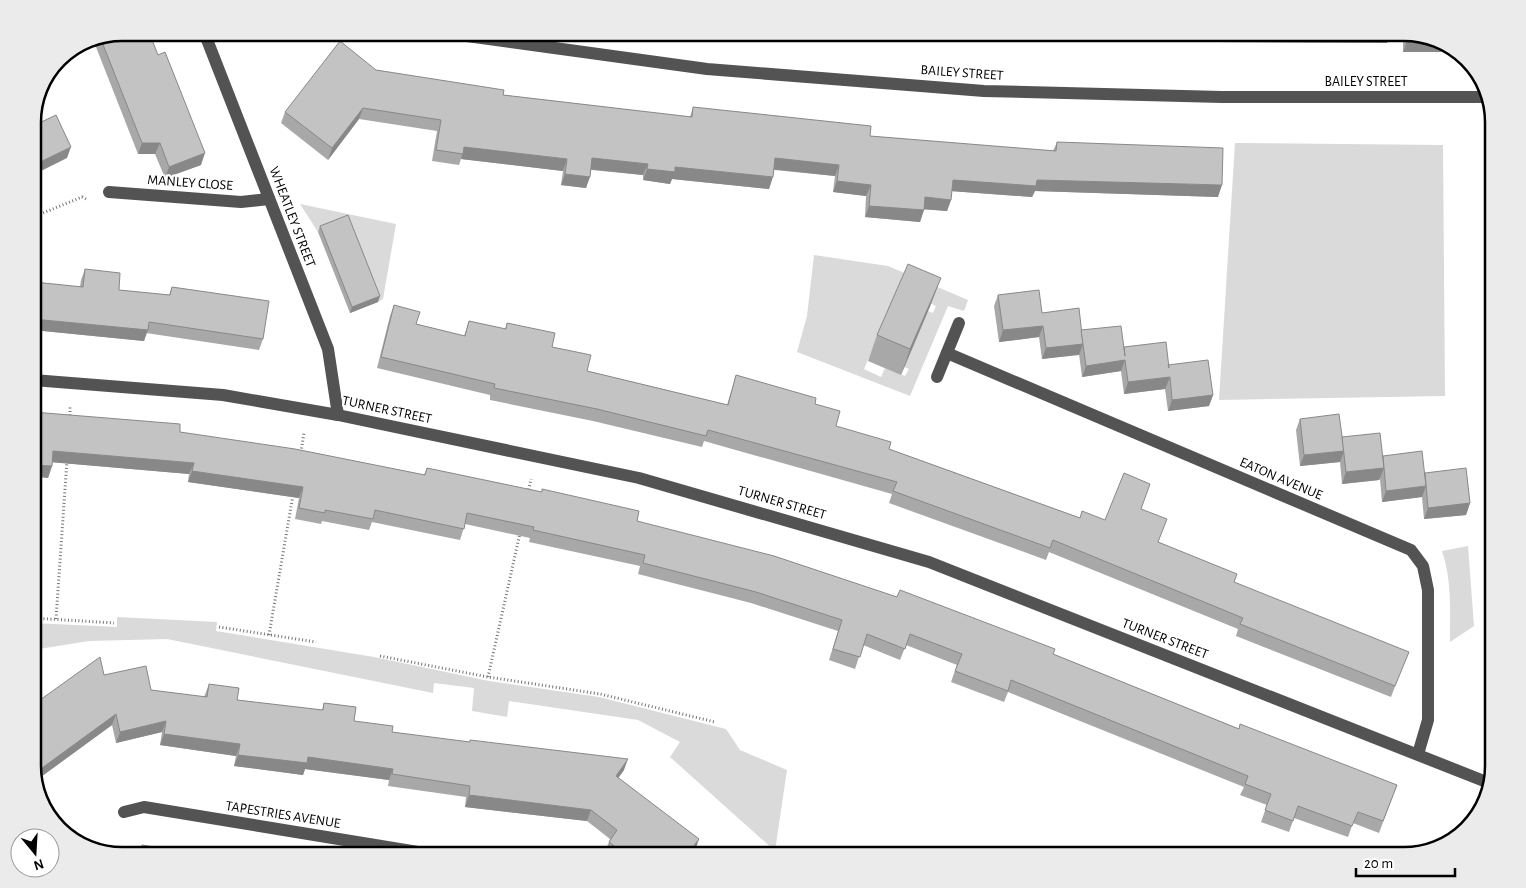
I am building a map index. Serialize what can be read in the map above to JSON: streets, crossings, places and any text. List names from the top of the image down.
{
  "streets": {
    "street": [
      "BAILEY STREET",
      "MANLEY CLOSE",
      "WHEATLEY STREET",
      "TURNER STREET",
      "EATON AVENUE",
      "TAPESTRIES AVENUE"
    ]
  },
  "crossings": [
    ["MANLEY CLOSE", "WHEATLEY STREET"],
    ["WHEATLEY STREET", "TURNER STREET"],
    ["TURNER STREET", "EATON AVENUE"]
  ],
  "scale_bar": "20 m",
  "north": "bottom"
}
